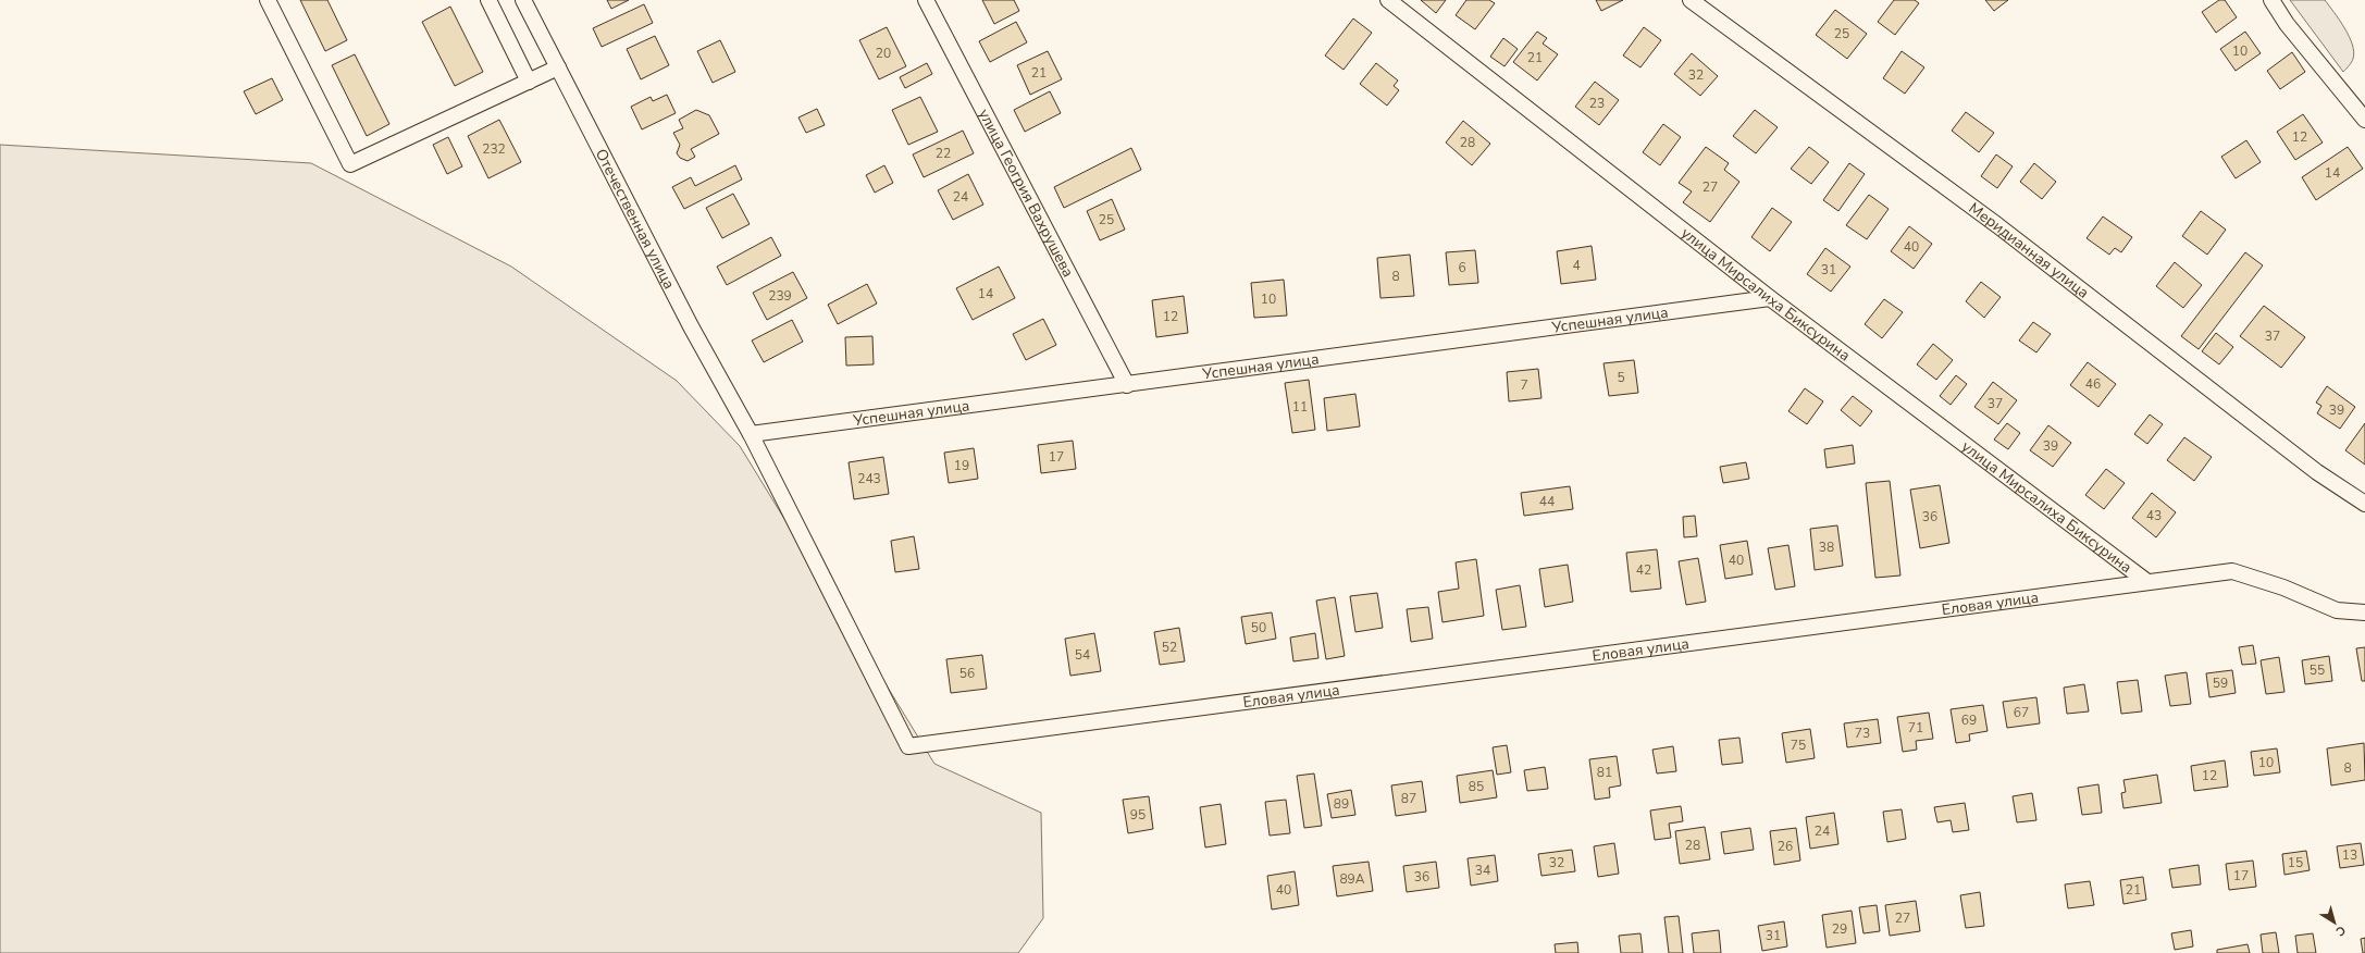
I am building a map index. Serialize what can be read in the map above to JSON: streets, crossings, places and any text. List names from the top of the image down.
{
  "streets": {
    "street": [
      "улица Геогрия Вахрушева",
      "Отечественная улица",
      "Меридианная улица",
      "улица Мирсалиха Биксурина",
      "Успешная улица",
      "Еловая улица"
    ]
  },
  "crossings": [
    ["улица Геогрия Вахрушева", "Успешная улица"],
    ["Отечественная улица", "Успешная улица"],
    ["Отечественная улица", "Еловая улица"],
    ["улица Мирсалиха Биксурина", "Успешная улица"],
    ["улица Мирсалиха Биксурина", "Еловая улица"]
  ],
  "house_numbers": [
    "25",
    "10",
    "20",
    "21",
    "21",
    "32",
    "23",
    "12",
    "28",
    "232",
    "22",
    "14",
    "27",
    "24",
    "25",
    "40",
    "4",
    "6",
    "31",
    "8",
    "14",
    "239",
    "10",
    "12",
    "37",
    "5",
    "46",
    "7",
    "37",
    "11",
    "39",
    "39",
    "17",
    "19",
    "243",
    "44",
    "43",
    "36",
    "38",
    "40",
    "42",
    "50",
    "52",
    "54",
    "55",
    "56",
    "59",
    "67",
    "69",
    "71",
    "73",
    "75",
    "10",
    "8",
    "81",
    "12",
    "85",
    "87",
    "89",
    "95",
    "24",
    "28",
    "26",
    "13",
    "32",
    "15",
    "34",
    "17",
    "36",
    "89А",
    "40",
    "21",
    "27",
    "29",
    "31"
  ],
  "north": "bottom right"
}
